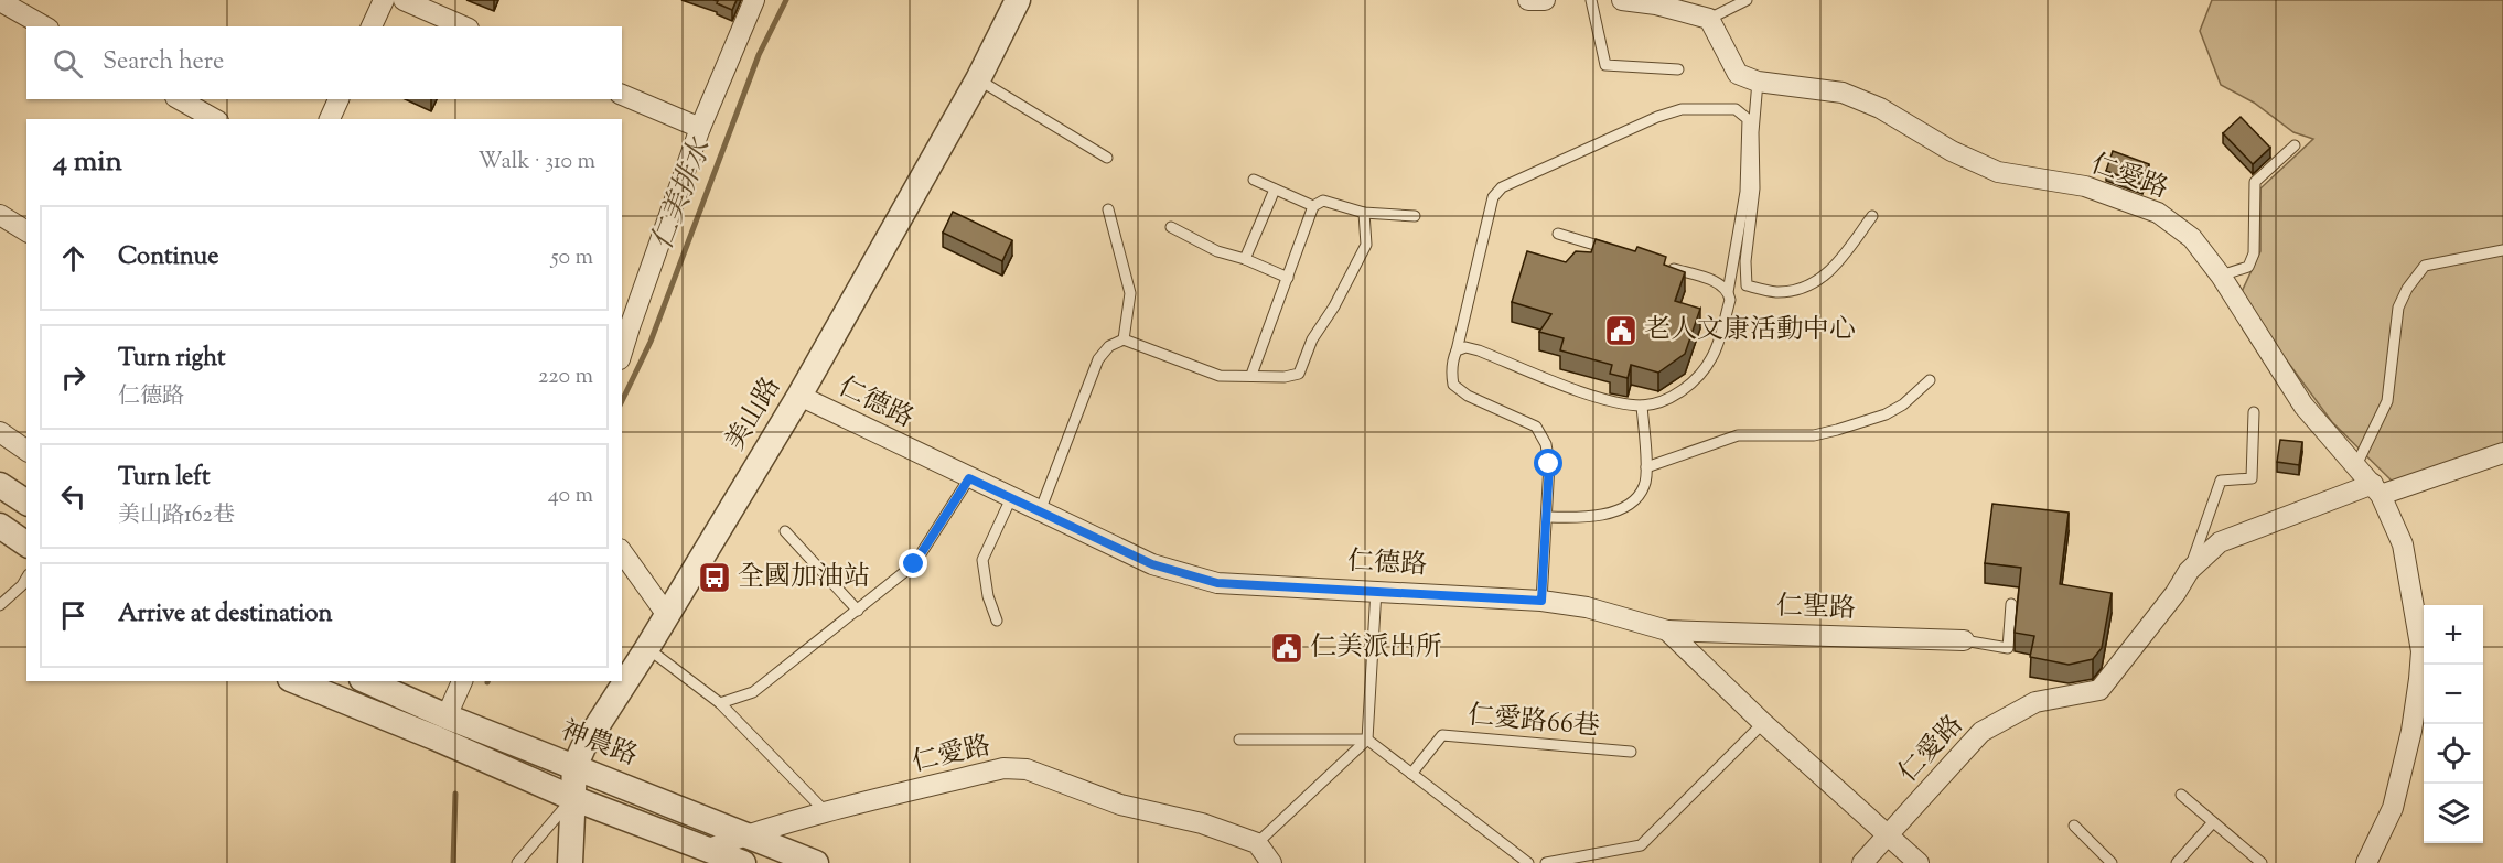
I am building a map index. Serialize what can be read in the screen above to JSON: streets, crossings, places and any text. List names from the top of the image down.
{
  "streets": {
    "street": [
      "仁愛路",
      "仁德路",
      "美山路",
      "仁聖路",
      "神農路"
    ],
    "lane": ["仁愛路66巷"]
  },
  "crossings": [
    ["仁愛路", "仁德路"],
    ["仁愛路", "神農路"],
    ["仁德路", "美山路"],
    ["仁德路", "仁聖路"],
    ["美山路", "神農路"]
  ],
  "water": ["仁美排水"],
  "places": {
    "public building": ["老人文康活動中心", "仁美派出所"],
    "bus stop": ["全國加油站"]
  },
  "page": {
    "search": "Search here",
    "heading": ["4 min", "Walk · 310 m"],
    "list": [
      ["Continue", "50 m"],
      ["Turn right", "仁德路", "220 m"],
      ["Turn left", "美山路162巷", "40 m"],
      "Arrive at destination"
    ],
    "map_buttons": ["+", "−"]
  }
}
